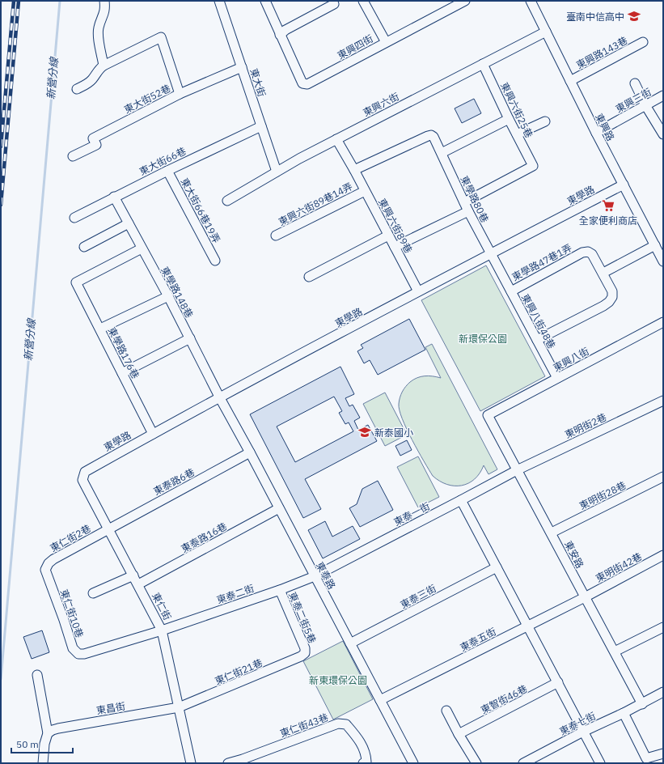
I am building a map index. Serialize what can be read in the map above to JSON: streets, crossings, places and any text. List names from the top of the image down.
{
  "streets": {
    "street": [
      "東興四街",
      "東興路143巷",
      "東大街",
      "東大街52巷",
      "東興三街",
      "東興六街",
      "東興六街25巷",
      "東興路",
      "東大街66巷",
      "東學路",
      "東學路80巷",
      "東興六街89巷14弄",
      "東大街66巷19弄",
      "東興六街89巷",
      "東學路47巷1弄",
      "東學路148巷",
      "東興八街48巷",
      "東學路176巷",
      "東興八街",
      "東明街2巷",
      "東泰路6巷",
      "東明街28巷",
      "東泰一街",
      "東泰路16巷",
      "東仁街2巷",
      "東安路",
      "東明街42巷",
      "東泰路",
      "東泰二街",
      "東泰三街",
      "東仁街",
      "東仁街10巷",
      "東泰二街5巷",
      "東泰五街",
      "東仁街21巷",
      "東智街46巷",
      "東昌街",
      "東泰七街",
      "東仁街43巷"
    ]
  },
  "crossings": [
    ["東興路143巷", "東興路"],
    ["東大街", "東大街52巷"],
    ["東大街", "東興六街"],
    ["東大街", "東大街66巷"],
    ["東興三街", "東興路"],
    ["東興六街", "東興六街25巷"],
    ["東興六街", "東興路"],
    ["東興六街", "東興六街89巷"],
    ["東興六街25巷", "東學路80巷"],
    ["東興路", "東學路"],
    ["東大街66巷", "東大街66巷19弄"],
    ["東大街66巷", "東學路148巷"],
    ["東學路", "東學路80巷"],
    ["東學路", "東興六街89巷"],
    ["東學路", "東學路148巷"],
    ["東學路", "東學路176巷"],
    ["東學路", "東泰路"],
    ["東學路", "東仁街"],
    ["東學路80巷", "東學路47巷1弄"],
    ["東學路80巷", "東興八街48巷"],
    ["東興六街89巷14弄", "東興六街89巷"],
    ["東學路47巷1弄", "東興八街48巷"],
    ["東學路148巷", "東學路176巷"],
    ["東學路148巷", "東泰路"],
    ["東興八街48巷", "東興八街"],
    ["東興八街", "東安路"],
    ["東明街2巷", "東泰一街"],
    ["東明街2巷", "東安路"],
    ["東泰路6巷", "東仁街2巷"],
    ["東泰路6巷", "東泰路"],
    ["東泰路6巷", "東仁街"],
    ["東明街28巷", "東安路"],
    ["東泰一街", "東安路"],
    ["東泰一街", "東泰路"],
    ["東泰一街", "東泰二街"],
    ["東泰路16巷", "東泰路"],
    ["東泰路16巷", "東仁街"],
    ["東仁街2巷", "東仁街"],
    ["東仁街2巷", "東仁街10巷"],
    ["東安路", "東明街42巷"],
    ["東安路", "東泰五街"],
    ["東安路", "東泰七街"],
    ["東明街42巷", "東泰五街"],
    ["東泰路", "東泰二街"],
    ["東泰路", "東泰三街"],
    ["東泰路", "東泰五街"],
    ["東泰二街", "東仁街"],
    ["東泰二街", "東仁街10巷"],
    ["東泰二街", "東泰二街5巷"],
    ["東仁街", "東仁街10巷"],
    ["東仁街", "東仁街21巷"],
    ["東仁街", "東昌街"],
    ["東泰二街5巷", "東仁街21巷"],
    ["東仁街21巷", "東昌街"]
  ],
  "water": ["新營分線"],
  "parks": ["新環保公園", "新東環保公園"],
  "places": {
    "school or university": ["臺南中信高中", "新泰國小"],
    "supermarket": ["全家便利商店"]
  },
  "scale_bar": "50 m"
}
